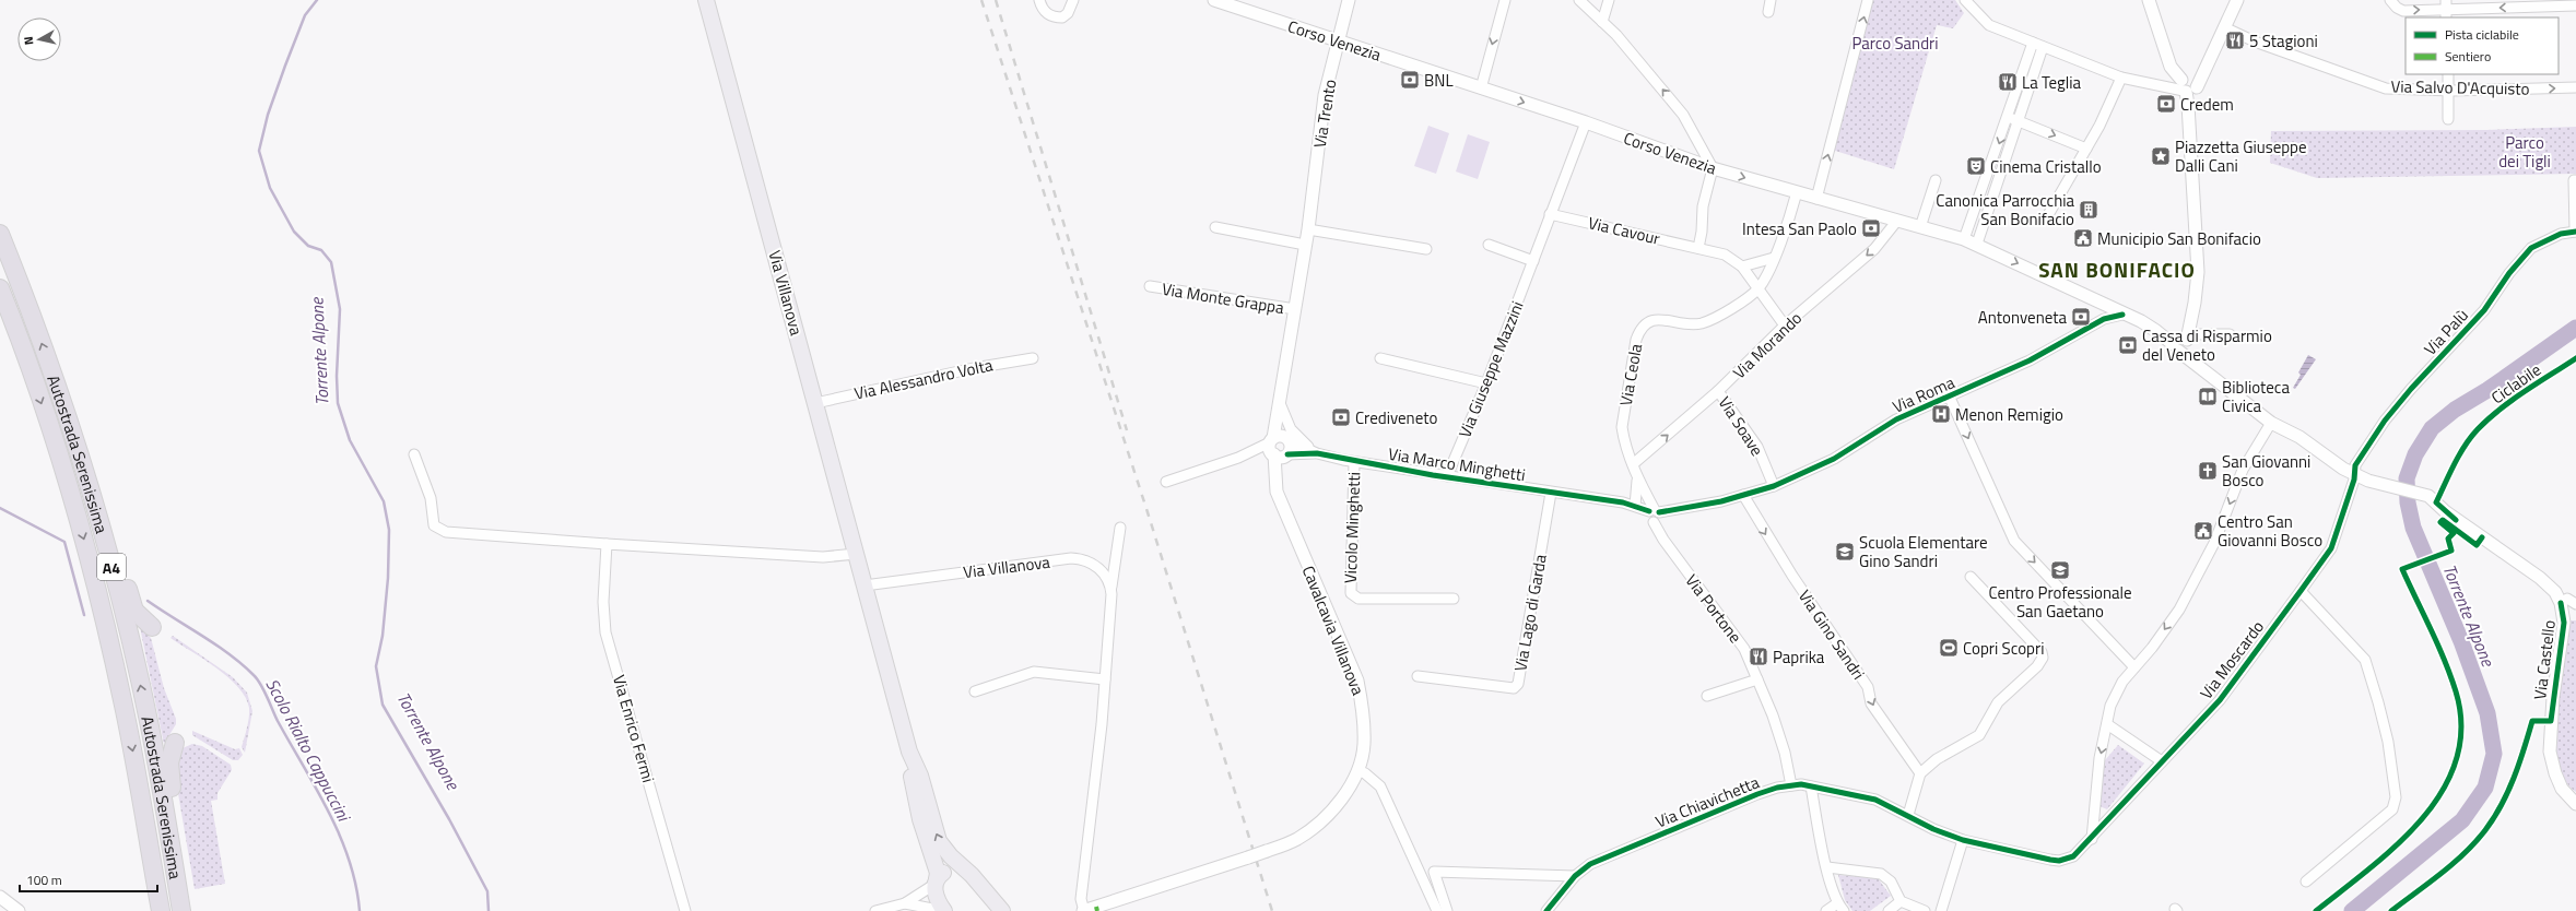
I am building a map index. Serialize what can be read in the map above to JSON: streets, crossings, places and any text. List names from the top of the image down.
{
  "streets": {
    "highway": ["Autostrada Serenissima", "A4"],
    "main road": ["Via Villanova"],
    "street": [
      "Corso Venezia",
      "Via Salvo D'Acquisto",
      "Via Trento",
      "Via Cavour",
      "Via Monte Grappa",
      "Via Palù",
      "Via Morando",
      "Via Giuseppe Mazzini",
      "Via Ceola",
      "Via Alessandro Volta",
      "Via Roma",
      "Via Soave",
      "Via Marco Minghetti",
      "Vicolo Minghetti",
      "Via Portone",
      "Via Lago di Garda",
      "Cavalcavia Villanova",
      "Via Gino Sandri",
      "Via Moscardo",
      "Via Castello",
      "Via Enrico Fermi",
      "Via Chiavichetta"
    ],
    "cycle path": ["Ciclabile"]
  },
  "crossings": [
    ["Corso Venezia", "Via Trento"],
    ["Corso Venezia", "Via Morando"],
    ["Corso Venezia", "Via Giuseppe Mazzini"],
    ["Corso Venezia", "Via Ceola"],
    ["Corso Venezia", "Via Roma"],
    ["Corso Venezia", "Via Castello"],
    ["Via Trento", "Via Monte Grappa"],
    ["Via Trento", "Via Marco Minghetti"],
    ["Via Trento", "Cavalcavia Villanova"],
    ["Via Cavour", "Via Morando"],
    ["Via Cavour", "Via Giuseppe Mazzini"],
    ["Via Cavour", "Via Ceola"],
    ["Via Villanova", "Via Alessandro Volta"],
    ["Via Palù", "Via Moscardo"],
    ["Via Palù", "Via Castello"],
    ["Via Morando", "Via Ceola"],
    ["Via Morando", "Via Soave"],
    ["Via Giuseppe Mazzini", "Via Marco Minghetti"],
    ["Via Ceola", "Via Roma"],
    ["Via Ceola", "Via Marco Minghetti"],
    ["Via Ceola", "Via Portone"],
    ["Via Roma", "Via Soave"],
    ["Via Roma", "Via Marco Minghetti"],
    ["Via Roma", "Via Portone"],
    ["Via Roma", "Via Gino Sandri"],
    ["Via Marco Minghetti", "Vicolo Minghetti"],
    ["Via Marco Minghetti", "Via Portone"],
    ["Via Marco Minghetti", "Via Lago di Garda"],
    ["Via Marco Minghetti", "Cavalcavia Villanova"],
    ["Via Portone", "Via Chiavichetta"],
    ["Via Moscardo", "Via Castello"],
    ["Via Moscardo", "Via Chiavichetta"]
  ],
  "one_way": ["Via Gino Sandri"],
  "districts": ["SAN BONIFACIO"],
  "water": ["Torrente Alpone", "Scolo Rialto Cappuccini"],
  "parks": ["Parco Sandri", "Parco dei Tigli"],
  "places": {
    "restaurant": ["5 Stagioni", "La Teglia", "Paprika"],
    "bank": [
      "BNL",
      "Credem",
      "Intesa San Paolo",
      "Antonveneta",
      "Cassa di Risparmio del Veneto",
      "Crediveneto"
    ],
    "place": ["Piazzetta Giuseppe Dalli Cani"],
    "theatre": ["Cinema Cristallo"],
    "building": ["Canonica Parrocchia San Bonifacio"],
    "public building": ["Municipio San Bonifacio", "Centro San Giovanni Bosco"],
    "library": ["Biblioteca Civica"],
    "hospital": ["Menon Remigio"],
    "church": ["San Giovanni Bosco"],
    "school or university": ["Scuola Elementare Gino Sandri", "Centro Professionale San Gaetano"],
    "sports": ["Copri Scopri"]
  },
  "legend": ["Pista ciclabile", "Sentiero"],
  "scale_bar": "100 m",
  "north": "left"
}
